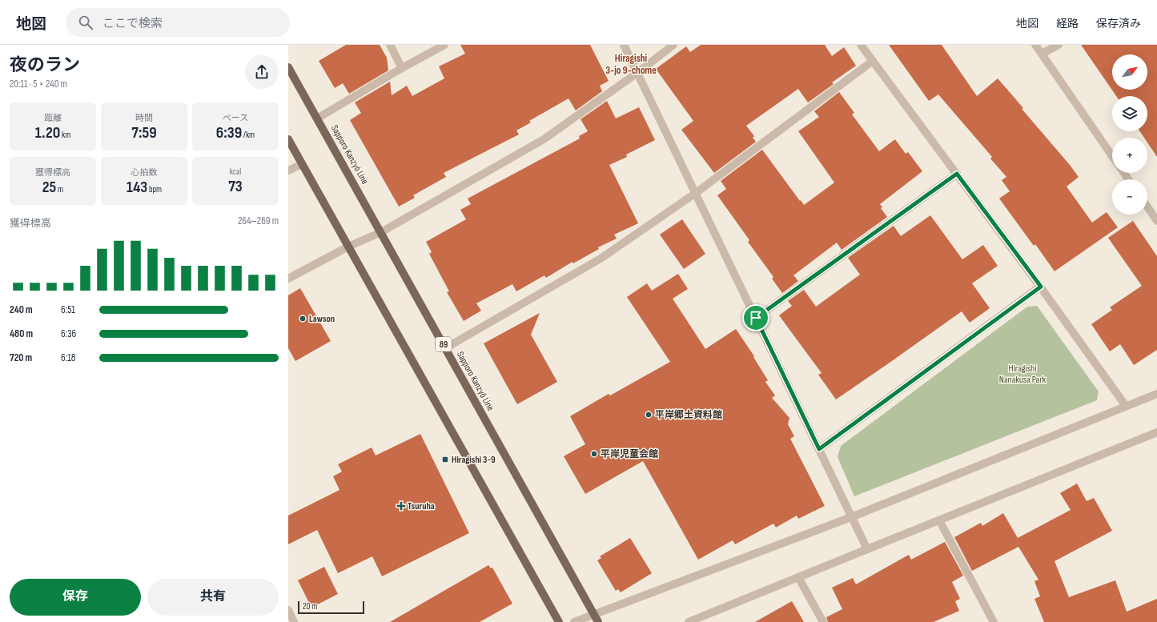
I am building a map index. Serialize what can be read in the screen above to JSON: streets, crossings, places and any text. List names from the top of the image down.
{
  "streets": {
    "main road": ["Sapporo Kanzyō Line", "89"]
  },
  "districts": ["Hiragishi 3-jo 9-chome"],
  "parks": ["Hiragishi Nanakusa Park"],
  "places": {
    "other": ["Lawson", "平岸郷土資料館", "平岸児童会館"],
    "transit": ["Hiragishi 3-9"],
    "health": ["Tsuruha"]
  },
  "scale_bar": "20 m",
  "north": "top right",
  "page": {
    "header": "地図",
    "search": "ここで検索",
    "nav": ["地図", "経路", "保存済み"],
    "heading": ["夜のラン", "20:11 · 5 × 240 m"],
    "map_buttons": ["+", "−"],
    "stats": [
      ["距離", "1.20 km"],
      ["時間", "7:59"],
      ["ペース", "6:39 /km"],
      ["獲得標高", "25 m"],
      ["心拍数", "143 bpm"],
      ["kcal", "73"]
    ],
    "chart": ["獲得標高", "264–269 m"],
    "list": [
      {
        "name": "240 m",
        "note": "6:51"
      },
      {
        "name": "480 m",
        "note": "6:36"
      },
      {
        "name": "720 m",
        "note": "6:18"
      }
    ],
    "buttons": ["保存", "共有"],
    "scale": "20 m"
  }
}
